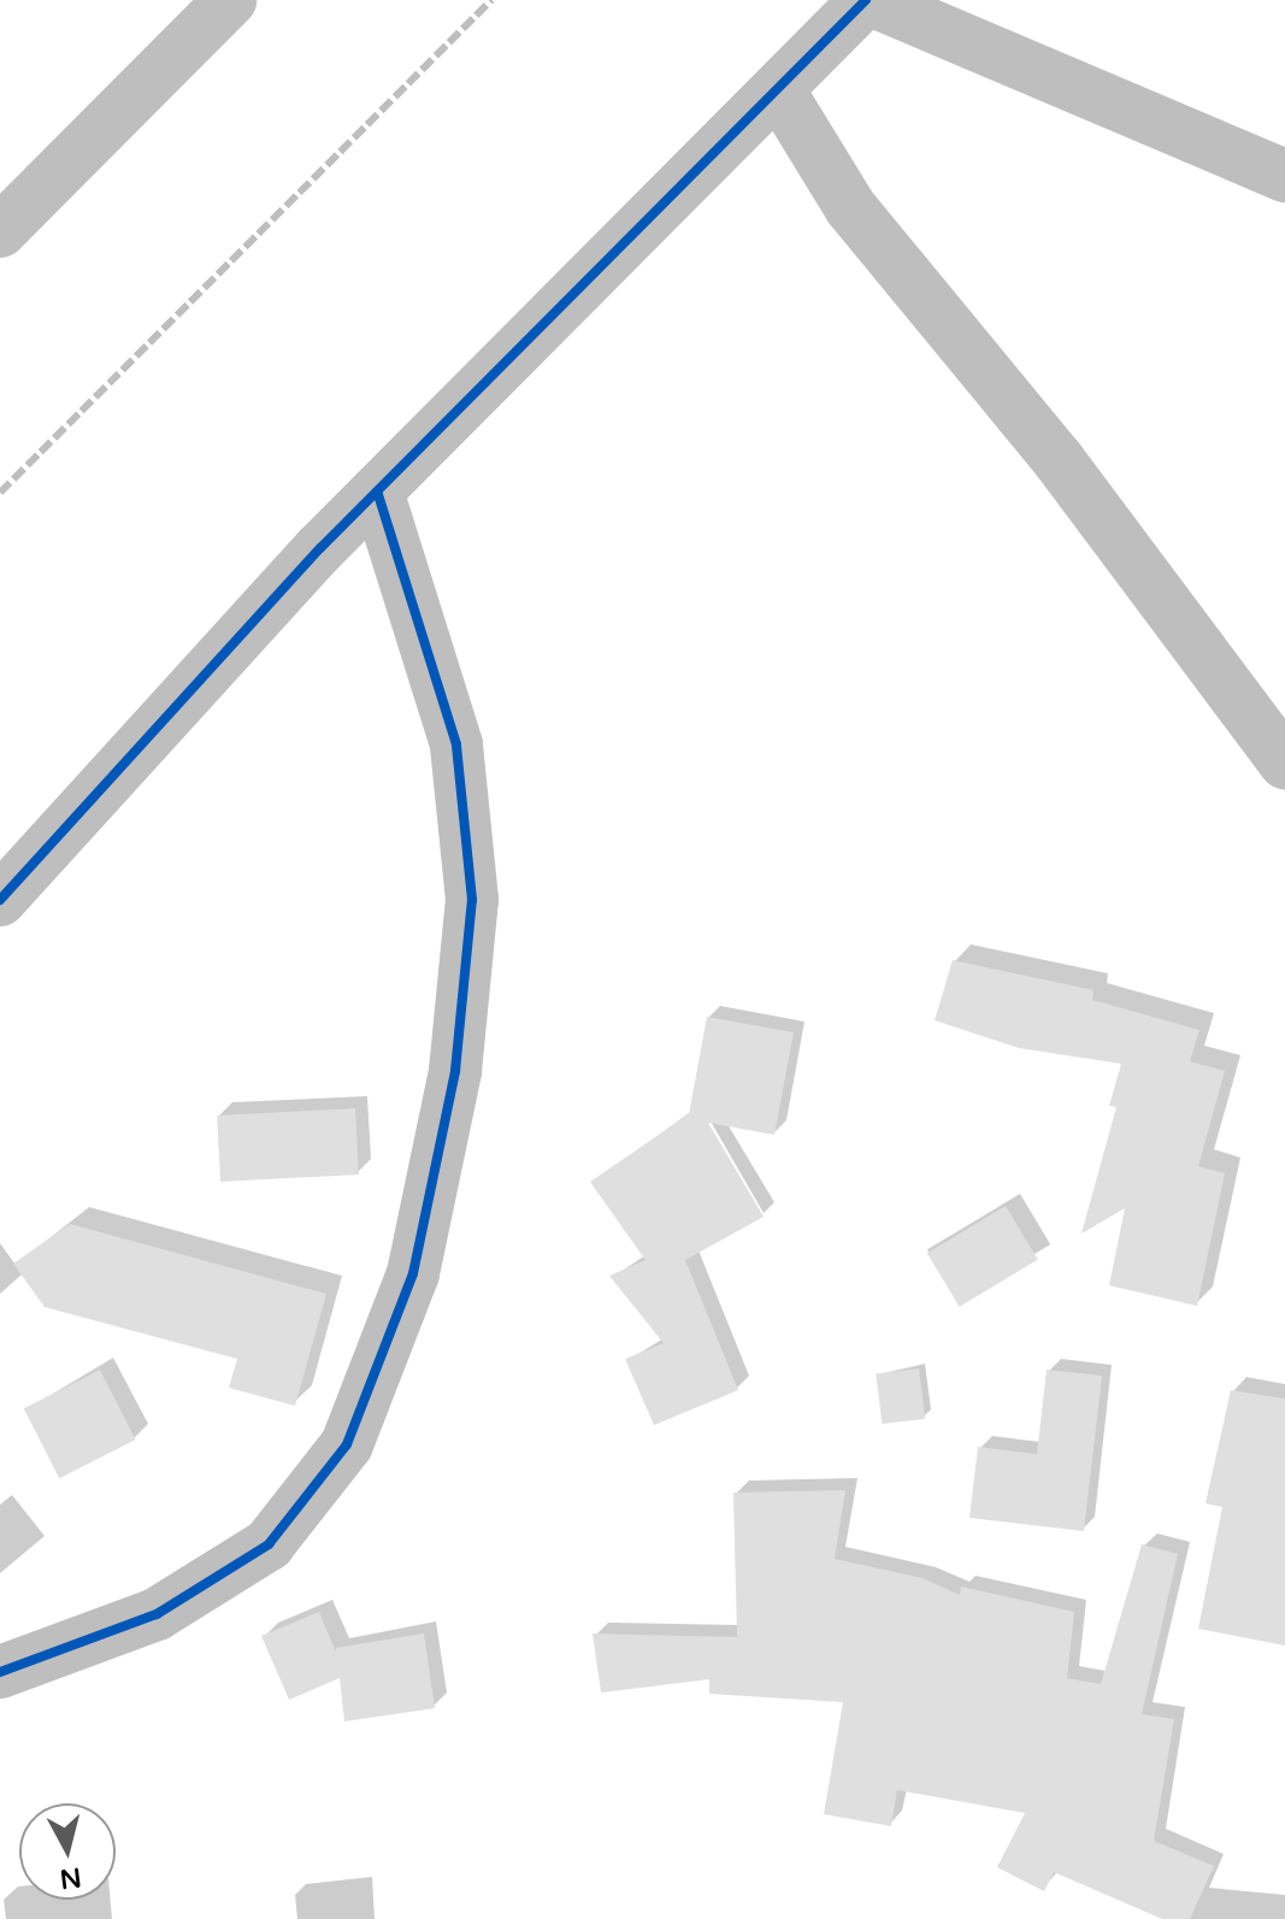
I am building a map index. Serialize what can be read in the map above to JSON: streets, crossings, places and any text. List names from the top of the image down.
{
  "north": "bottom"
}
